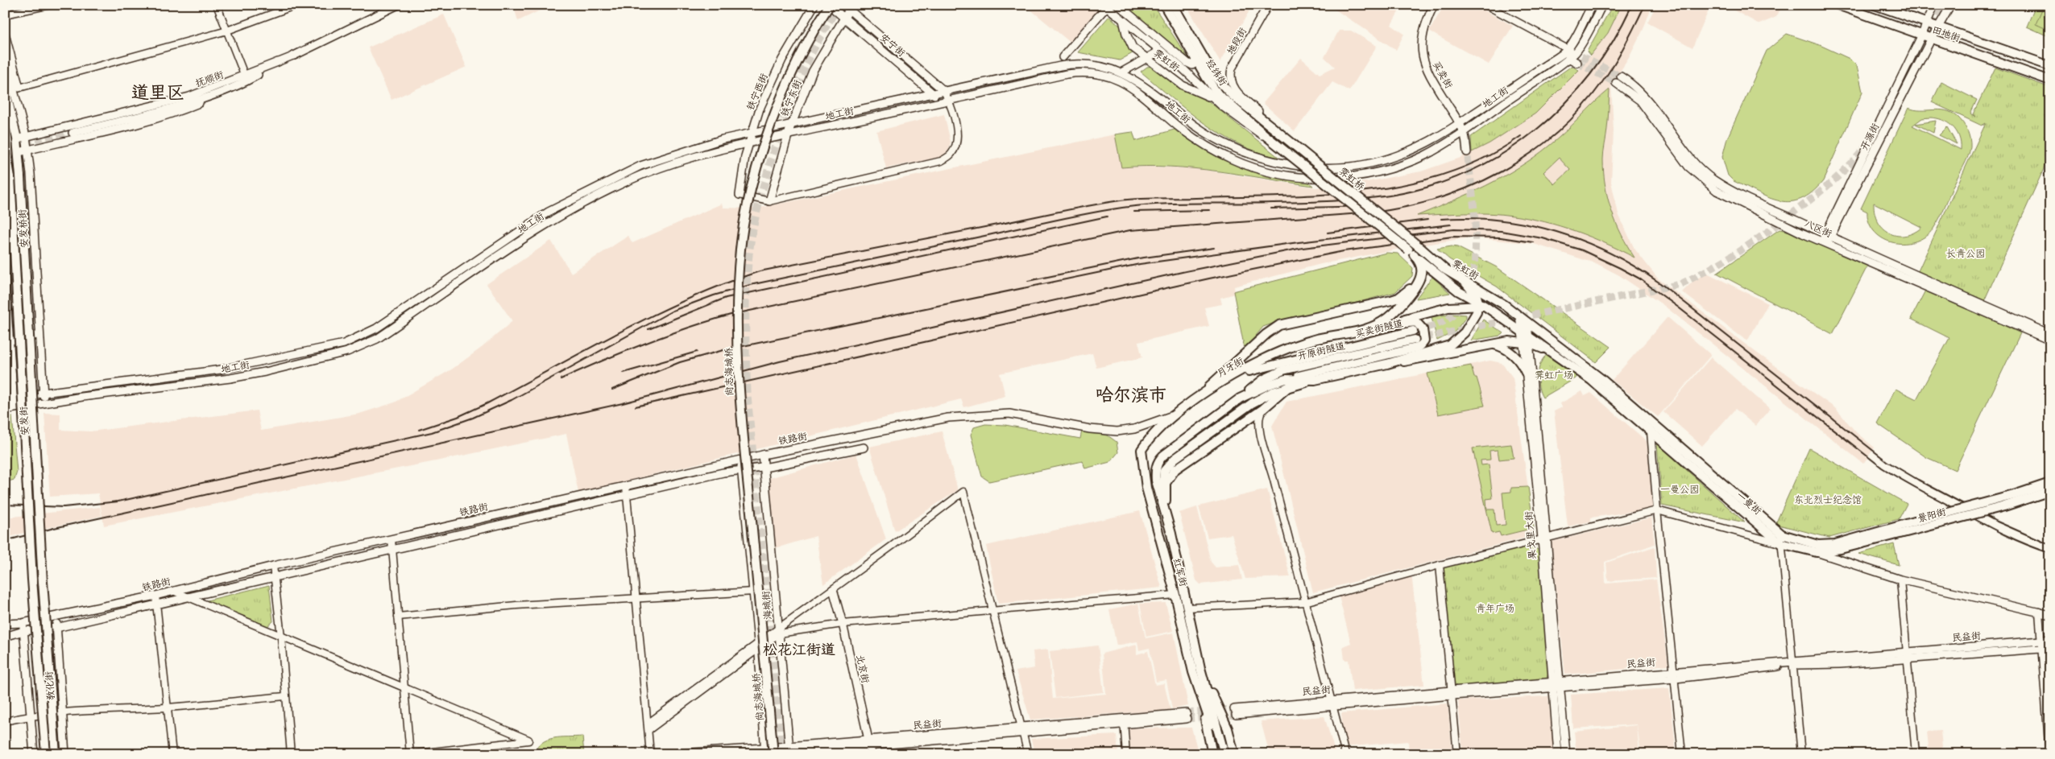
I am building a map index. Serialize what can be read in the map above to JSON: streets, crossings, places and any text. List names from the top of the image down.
{
  "streets": {
    "main road": [
      "田地街",
      "地段街",
      "安宁街",
      "霁虹街",
      "经纬街",
      "买卖街",
      "抚顺街",
      "铁宁西街",
      "地工街",
      "铁宁东街",
      "开源街",
      "霁虹桥",
      "安发桥街",
      "八区街",
      "买卖街隧道",
      "开原街隧道",
      "月牙街",
      "尚志海城桥",
      "安发街",
      "铁路街",
      "一曼街",
      "景阳街",
      "果戈里大街",
      "红军街",
      "海城街",
      "民益街",
      "北京街",
      "教化街"
    ]
  },
  "crossings": [
    ["田地街", "开源街"],
    ["地段街", "经纬街"],
    ["地段街", "霁虹桥"],
    ["安宁街", "地工街"],
    ["安宁街", "铁宁东街"],
    ["安宁街", "尚志海城桥"],
    ["霁虹街", "经纬街"],
    ["霁虹街", "霁虹桥"],
    ["霁虹街", "月牙街"],
    ["霁虹街", "一曼街"],
    ["经纬街", "霁虹桥"],
    ["买卖街", "地工街"],
    ["抚顺街", "安发桥街"],
    ["抚顺街", "安发街"],
    ["铁宁西街", "地工街"],
    ["地工街", "铁宁东街"],
    ["地工街", "安发桥街"],
    ["开源街", "八区街"],
    ["霁虹桥", "月牙街"],
    ["买卖街隧道", "开原街隧道"],
    ["买卖街隧道", "月牙街"],
    ["开原街隧道", "红军街"],
    ["月牙街", "铁路街"],
    ["月牙街", "一曼街"],
    ["月牙街", "红军街"],
    ["尚志海城桥", "民益街"],
    ["铁路街", "海城街"],
    ["铁路街", "教化街"],
    ["一曼街", "景阳街"],
    ["一曼街", "果戈里大街"],
    ["果戈里大街", "民益街"],
    ["海城街", "民益街"],
    ["民益街", "北京街"]
  ],
  "districts": ["道里区", "哈尔滨市", "松花江街道"],
  "parks": [
    "长青公园",
    "霁虹广场",
    "一曼公园",
    "东北烈士纪念馆",
    "青年广场"
  ]
}
